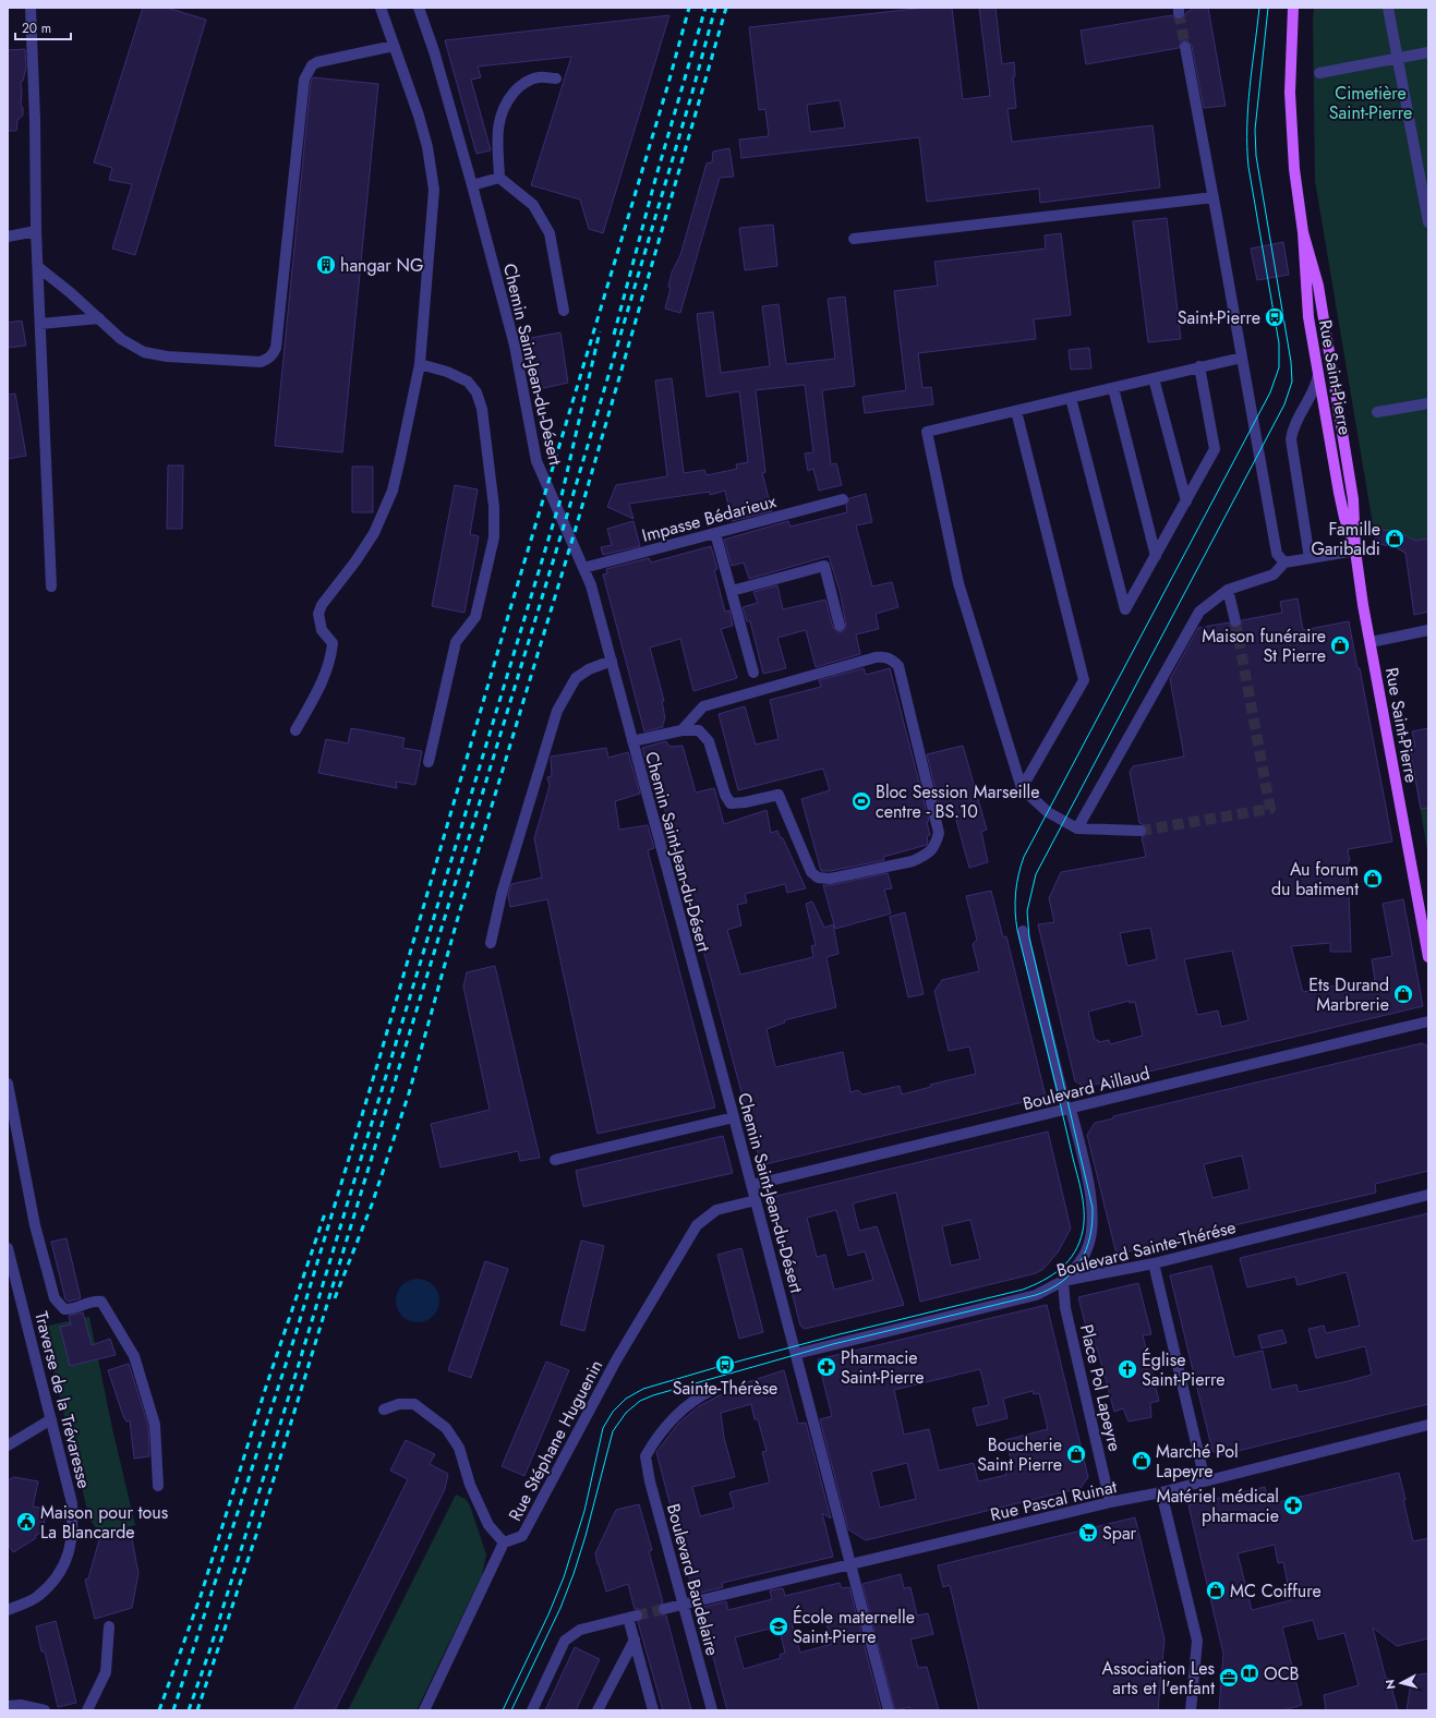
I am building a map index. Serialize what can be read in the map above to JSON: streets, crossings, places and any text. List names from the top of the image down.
{
  "streets": {
    "main road": ["Rue Saint-Pierre"],
    "street": [
      "Chemin Saint-Jean-du-Désert",
      "Impasse Bédarieux",
      "Boulevard Aillaud",
      "Boulevard Sainte-Thérése",
      "Place Pol Lapeyre",
      "Traverse de la Trévaresse",
      "Rue Stéphane Huguenin",
      "Rue Pascal Ruinat",
      "Boulevard Baudelaire"
    ]
  },
  "crossings": [
    ["Chemin Saint-Jean-du-Désert", "Impasse Bédarieux"],
    ["Chemin Saint-Jean-du-Désert", "Boulevard Aillaud"],
    ["Chemin Saint-Jean-du-Désert", "Boulevard Sainte-Thérése"],
    ["Chemin Saint-Jean-du-Désert", "Rue Stéphane Huguenin"],
    ["Chemin Saint-Jean-du-Désert", "Rue Pascal Ruinat"],
    ["Boulevard Sainte-Thérése", "Place Pol Lapeyre"],
    ["Place Pol Lapeyre", "Rue Pascal Ruinat"],
    ["Rue Pascal Ruinat", "Boulevard Baudelaire"]
  ],
  "parks": ["Cimetière Saint-Pierre"],
  "places": {
    "building": ["hangar NG"],
    "bus stop": ["Saint-Pierre", "Sainte-Thérèse"],
    "shop": [
      "Famille Garibaldi",
      "Maison funéraire St Pierre",
      "Au forum du batiment",
      "Ets Durand Marbrerie",
      "Boucherie Saint Pierre",
      "Marché Pol Lapeyre",
      "MC Coiffure"
    ],
    "sports": ["Bloc Session Marseille centre - BS.10"],
    "pharmacy": ["Pharmacie Saint-Pierre", "Matériel médical pharmacie"],
    "church": ["Église Saint-Pierre"],
    "public building": ["Maison pour tous La Blancarde"],
    "supermarket": ["Spar"],
    "school or university": ["École maternelle Saint-Pierre"],
    "library": ["OCB"],
    "office": ["Association Les arts et l'enfant"]
  },
  "scale_bar": "20 m",
  "north": "left"
}
